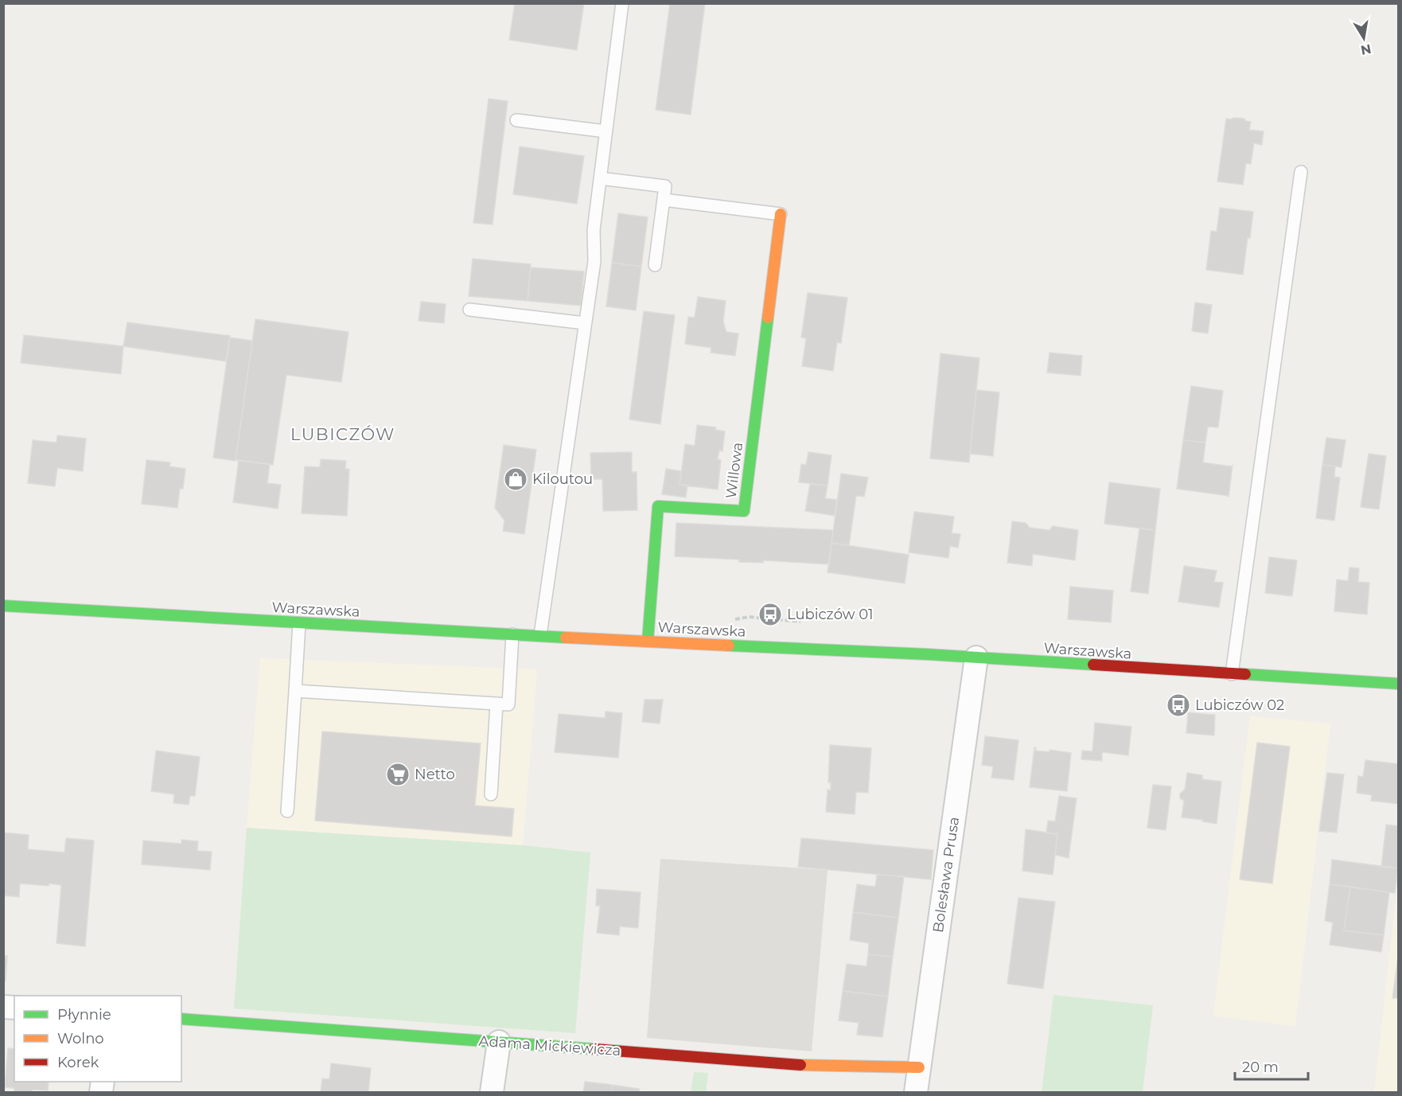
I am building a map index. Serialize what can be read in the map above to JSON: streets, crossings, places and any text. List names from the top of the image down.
{
  "streets": {
    "main road": ["Willowa", "Warszawska", "Adama Mickiewicza"],
    "street": ["Bolesława Prusa"]
  },
  "crossings": [
    ["Willowa", "Warszawska"],
    ["Warszawska", "Bolesława Prusa"],
    ["Bolesława Prusa", "Adama Mickiewicza"]
  ],
  "districts": ["LUBICZÓW"],
  "places": {
    "shop": ["Kiloutou"],
    "bus stop": ["Lubiczów 01", "Lubiczów 02"],
    "supermarket": ["Netto"]
  },
  "legend": ["Płynnie", "Wolno", "Korek"],
  "scale_bar": "20 m",
  "north": "bottom"
}
